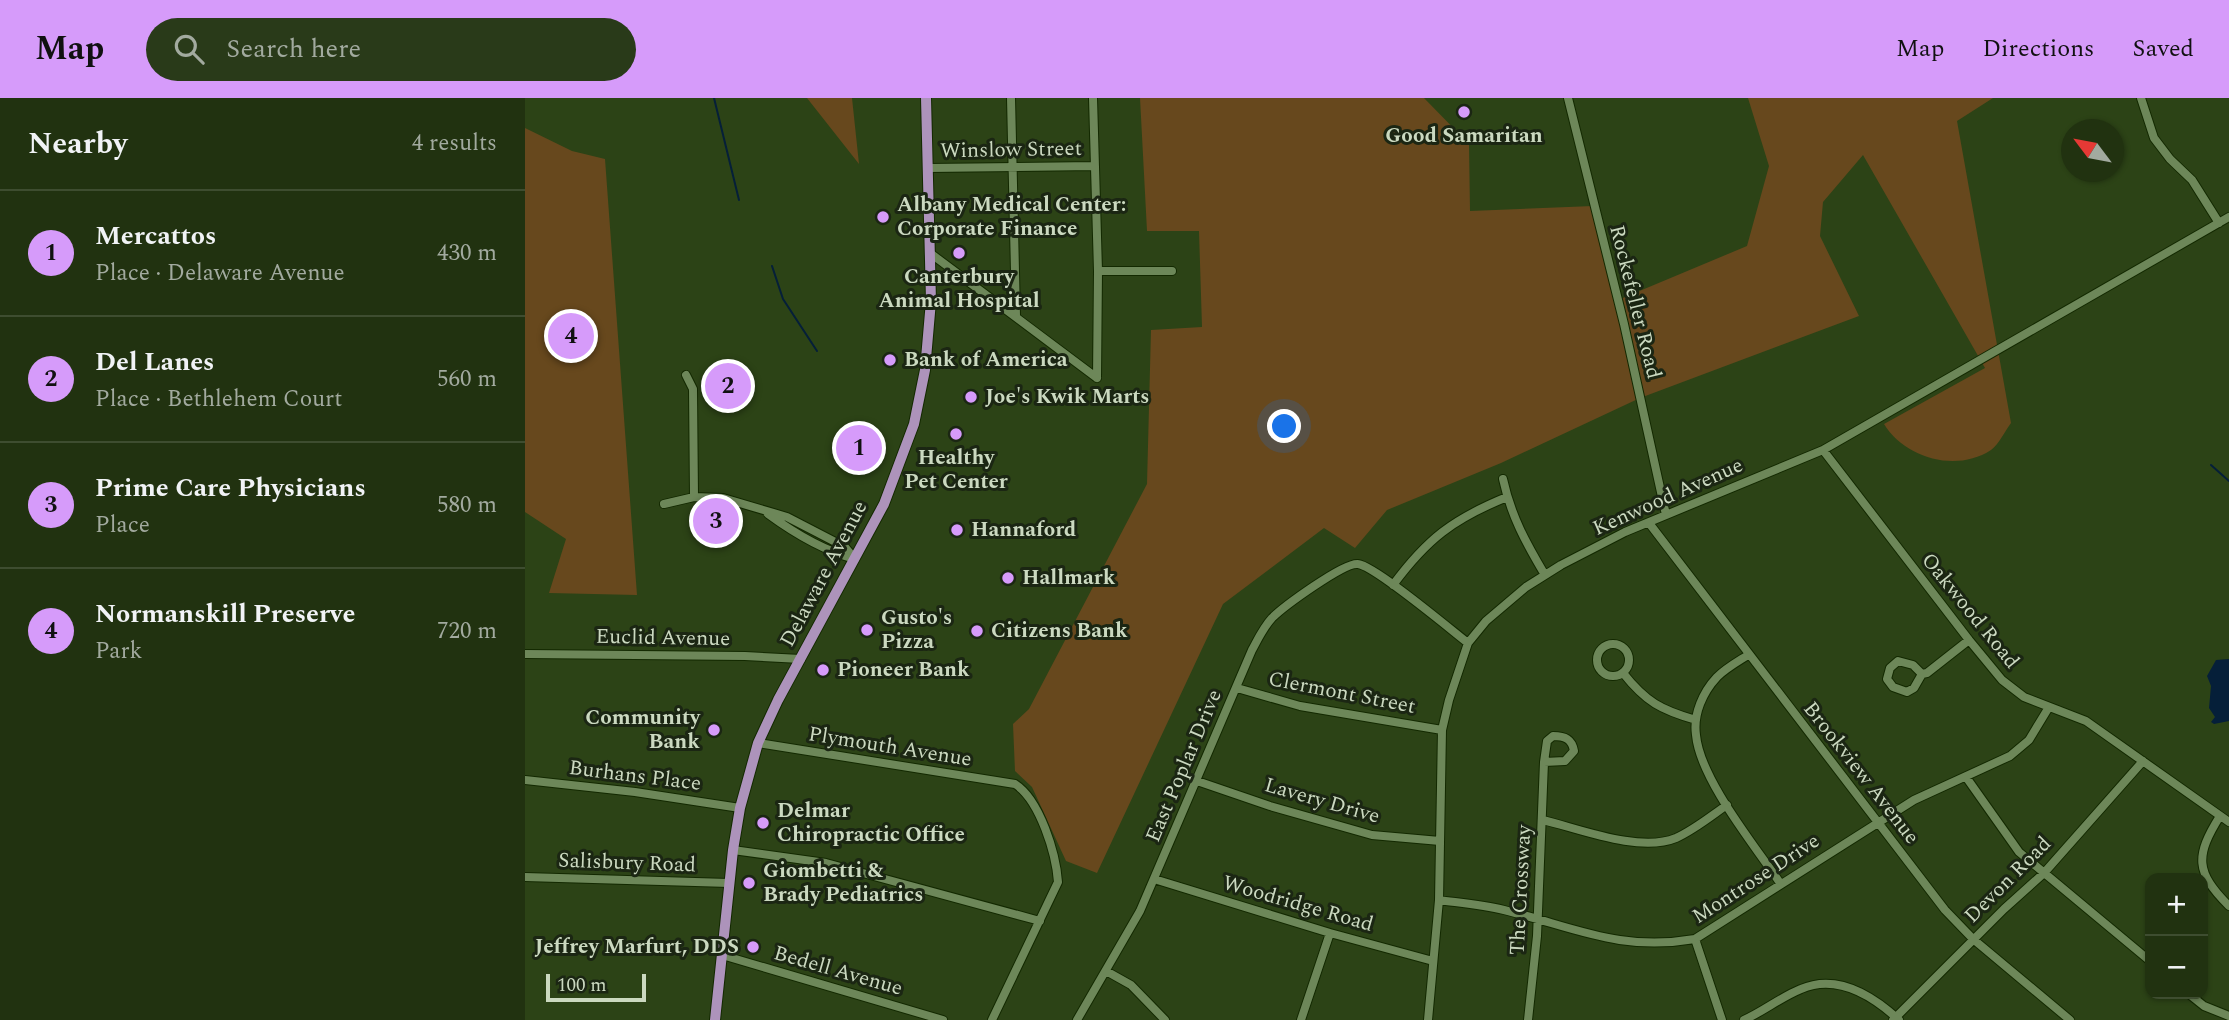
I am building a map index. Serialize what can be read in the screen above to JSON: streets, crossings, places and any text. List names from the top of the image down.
{
  "streets": {
    "main road": ["Delaware Avenue"],
    "street": [
      "Winslow Street",
      "Rockefeller Road",
      "Kenwood Avenue",
      "Oakwood Road",
      "Euclid Avenue",
      "Clermont Street",
      "Plymouth Avenue",
      "East Poplar Drive",
      "Brookview Avenue",
      "Burhans Place",
      "Lavery Drive",
      "Salisbury Road",
      "Montrose Drive",
      "Devon Road",
      "The Crossway",
      "Woodridge Road",
      "Bedell Avenue"
    ]
  },
  "crossings": [
    ["Winslow Street", "Delaware Avenue"],
    ["Rockefeller Road", "Kenwood Avenue"],
    ["Kenwood Avenue", "Oakwood Road"],
    ["Kenwood Avenue", "Clermont Street"],
    ["Kenwood Avenue", "Brookview Avenue"],
    ["Kenwood Avenue", "Lavery Drive"],
    ["Kenwood Avenue", "Montrose Drive"],
    ["Kenwood Avenue", "Woodridge Road"],
    ["Delaware Avenue", "Euclid Avenue"],
    ["Delaware Avenue", "Plymouth Avenue"],
    ["Delaware Avenue", "Burhans Place"],
    ["Delaware Avenue", "Salisbury Road"],
    ["Delaware Avenue", "Bedell Avenue"],
    ["Oakwood Road", "Montrose Drive"],
    ["Oakwood Road", "Devon Road"],
    ["Clermont Street", "East Poplar Drive"],
    ["East Poplar Drive", "Lavery Drive"],
    ["East Poplar Drive", "Woodridge Road"],
    ["Brookview Avenue", "Montrose Drive"],
    ["Brookview Avenue", "Devon Road"],
    ["Montrose Drive", "The Crossway"]
  ],
  "places": [
    "Good Samaritan",
    "Albany Medical Center: Corporate Finance",
    "Canterbury Animal Hospital",
    "Bank of America",
    "Joe's Kwik Marts",
    "Healthy Pet Center",
    "Hannaford",
    "Hallmark",
    "Gusto's Pizza",
    "Citizens Bank",
    "Pioneer Bank",
    "Community Bank",
    "Delmar Chiropractic Office",
    "Giombetti & Brady Pediatrics",
    "Jeffrey Marfurt, DDS"
  ],
  "scale_bar": "100 m",
  "north": "top left",
  "page": {
    "header": "Map",
    "search": "Search here",
    "nav": ["Map", "Directions", "Saved"],
    "heading": ["Nearby", "4 results"],
    "list": [
      {
        "mark": "1",
        "name": "Mercattos",
        "note": "Place · Delaware Avenue",
        "value": "430 m"
      },
      {
        "mark": "2",
        "name": "Del Lanes",
        "note": "Place · Bethlehem Court",
        "value": "560 m"
      },
      {
        "mark": "3",
        "name": "Prime Care Physicians",
        "note": "Place",
        "value": "580 m"
      },
      {
        "mark": "4",
        "name": "Normanskill Preserve",
        "note": "Park",
        "value": "720 m"
      }
    ],
    "pins": [
      "4",
      "2",
      "1",
      "3"
    ],
    "map_buttons": ["+", "−"],
    "scale": "100 m"
  }
}
